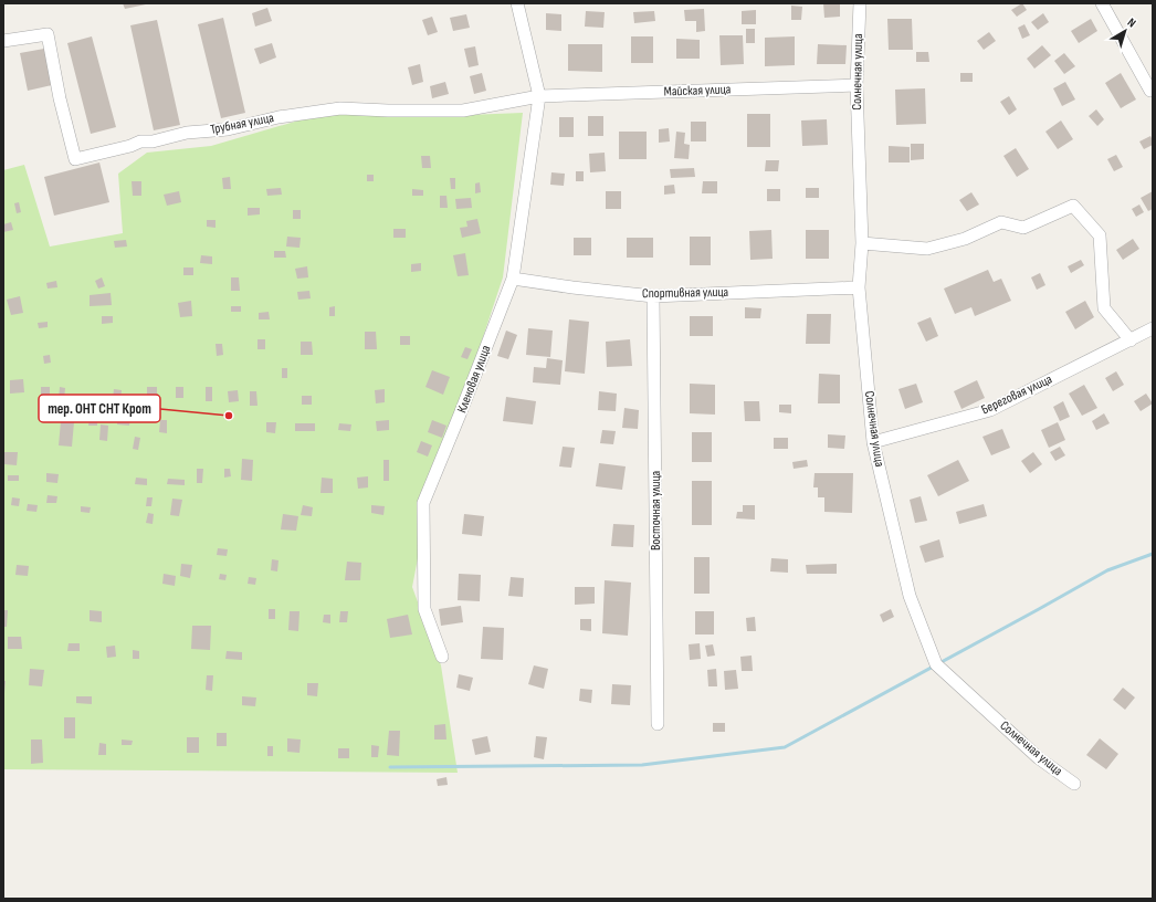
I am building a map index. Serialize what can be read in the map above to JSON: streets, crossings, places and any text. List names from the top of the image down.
{
  "streets": {
    "street": [
      "Солнечная улица",
      "Майская улица",
      "Трубная улица",
      "Спортивная улица",
      "Кленовая улица",
      "Береговая улица",
      "Восточная улица"
    ]
  },
  "crossings": [
    ["Солнечная улица", "Майская улица"],
    ["Солнечная улица", "Спортивная улица"],
    ["Солнечная улица", "Береговая улица"],
    ["Майская улица", "Трубная улица"],
    ["Майская улица", "Кленовая улица"],
    ["Трубная улица", "Кленовая улица"],
    ["Спортивная улица", "Кленовая улица"],
    ["Спортивная улица", "Восточная улица"]
  ],
  "places": ["тер. ОНТ СНТ Крот"],
  "north": "top right"
}
